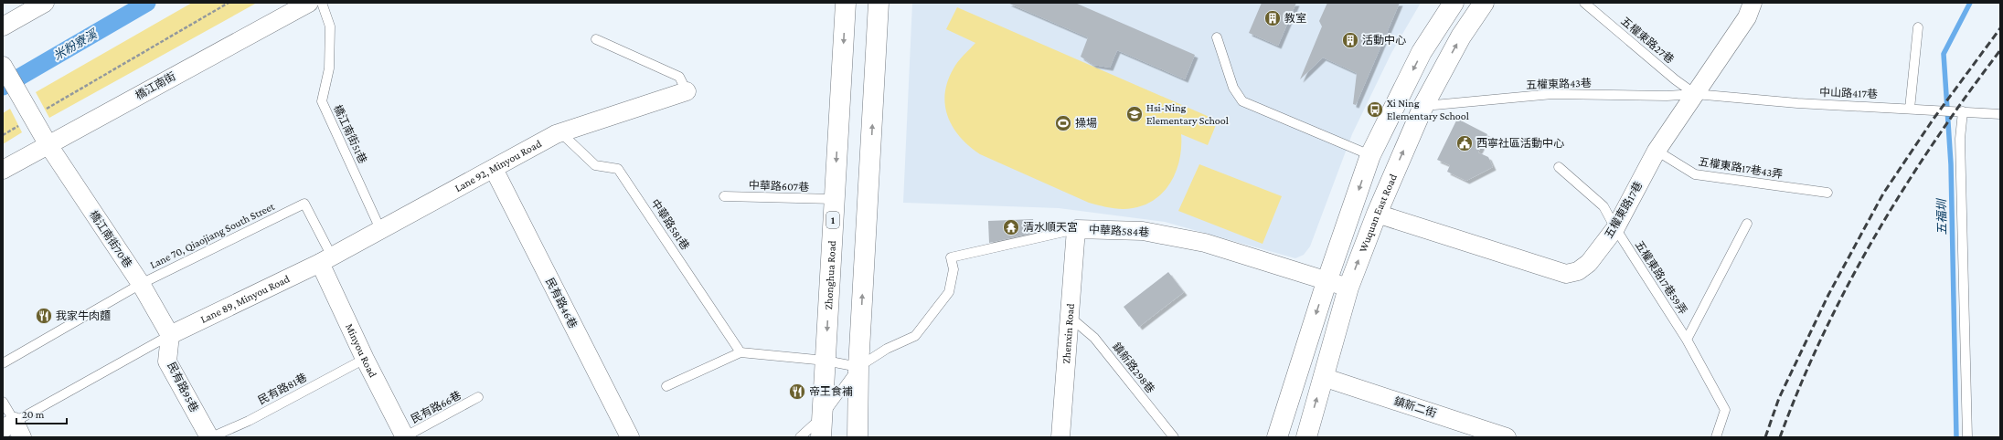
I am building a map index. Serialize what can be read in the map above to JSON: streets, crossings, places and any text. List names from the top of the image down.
{
  "streets": {
    "street": [
      "橋江南街",
      "Lane 92, Minyou Road",
      "五權東路17巷",
      "Wuquan East Road",
      "1",
      "中華路584巷",
      "橋江南街70巷",
      "Zhonghua Road",
      "Lane 89, Minyou Road",
      "民有路46巷",
      "Zhenxin Road",
      "Minyou Road",
      "民有路95巷",
      "鎮新二街"
    ],
    "lane": [
      "五權東路27巷",
      "五權東路43巷",
      "中山路417巷",
      "橋江南街51巷",
      "五權東路17巷43弄",
      "中華路607巷",
      "中華路581巷",
      "Lane 70, Qiaojiang South Street",
      "五權東路17巷59弄",
      "鎮新路298巷",
      "民有路81巷",
      "民有路66巷"
    ]
  },
  "crossings": [
    ["五權東路27巷", "五權東路43巷"],
    ["五權東路27巷", "中山路417巷"],
    ["五權東路27巷", "五權東路17巷"],
    ["五權東路43巷", "中山路417巷"],
    ["五權東路43巷", "五權東路17巷"],
    ["五權東路43巷", "Wuquan East Road"],
    ["橋江南街", "橋江南街70巷"],
    ["中山路417巷", "五權東路17巷"],
    ["橋江南街51巷", "Lane 92, Minyou Road"],
    ["Lane 92, Minyou Road", "中華路581巷"],
    ["Lane 92, Minyou Road", "Lane 70, Qiaojiang South Street"],
    ["Lane 92, Minyou Road", "Lane 89, Minyou Road"],
    ["Lane 92, Minyou Road", "民有路46巷"],
    ["Lane 92, Minyou Road", "Minyou Road"],
    ["五權東路17巷43弄", "五權東路17巷"],
    ["中華路607巷", "Zhonghua Road"],
    ["五權東路17巷", "Wuquan East Road"],
    ["五權東路17巷", "五權東路17巷59弄"],
    ["Wuquan East Road", "中華路584巷"],
    ["Wuquan East Road", "鎮新二街"],
    ["中華路584巷", "Zhonghua Road"],
    ["中華路584巷", "Zhenxin Road"],
    ["Lane 70, Qiaojiang South Street", "橋江南街70巷"],
    ["Lane 70, Qiaojiang South Street", "Lane 89, Minyou Road"],
    ["Lane 70, Qiaojiang South Street", "Minyou Road"],
    ["橋江南街70巷", "Lane 89, Minyou Road"],
    ["橋江南街70巷", "民有路95巷"],
    ["Lane 89, Minyou Road", "Minyou Road"],
    ["Lane 89, Minyou Road", "民有路95巷"],
    ["Zhenxin Road", "鎮新路298巷"],
    ["Minyou Road", "民有路81巷"],
    ["Minyou Road", "民有路66巷"],
    ["民有路95巷", "民有路81巷"]
  ],
  "water": ["米粉寮溪", "五福圳"],
  "places": {
    "building": ["教室", "活動中心"],
    "bus stop": ["Xi Ning Elementary School"],
    "school or university": ["Hsi-Ning Elementary School"],
    "sports": ["操場"],
    "public building": ["西寧社區活動中心"],
    "temple": ["清水順天宮"],
    "restaurant": ["我家牛肉麵", "帝王食補"]
  },
  "scale_bar": "20 m"
}
